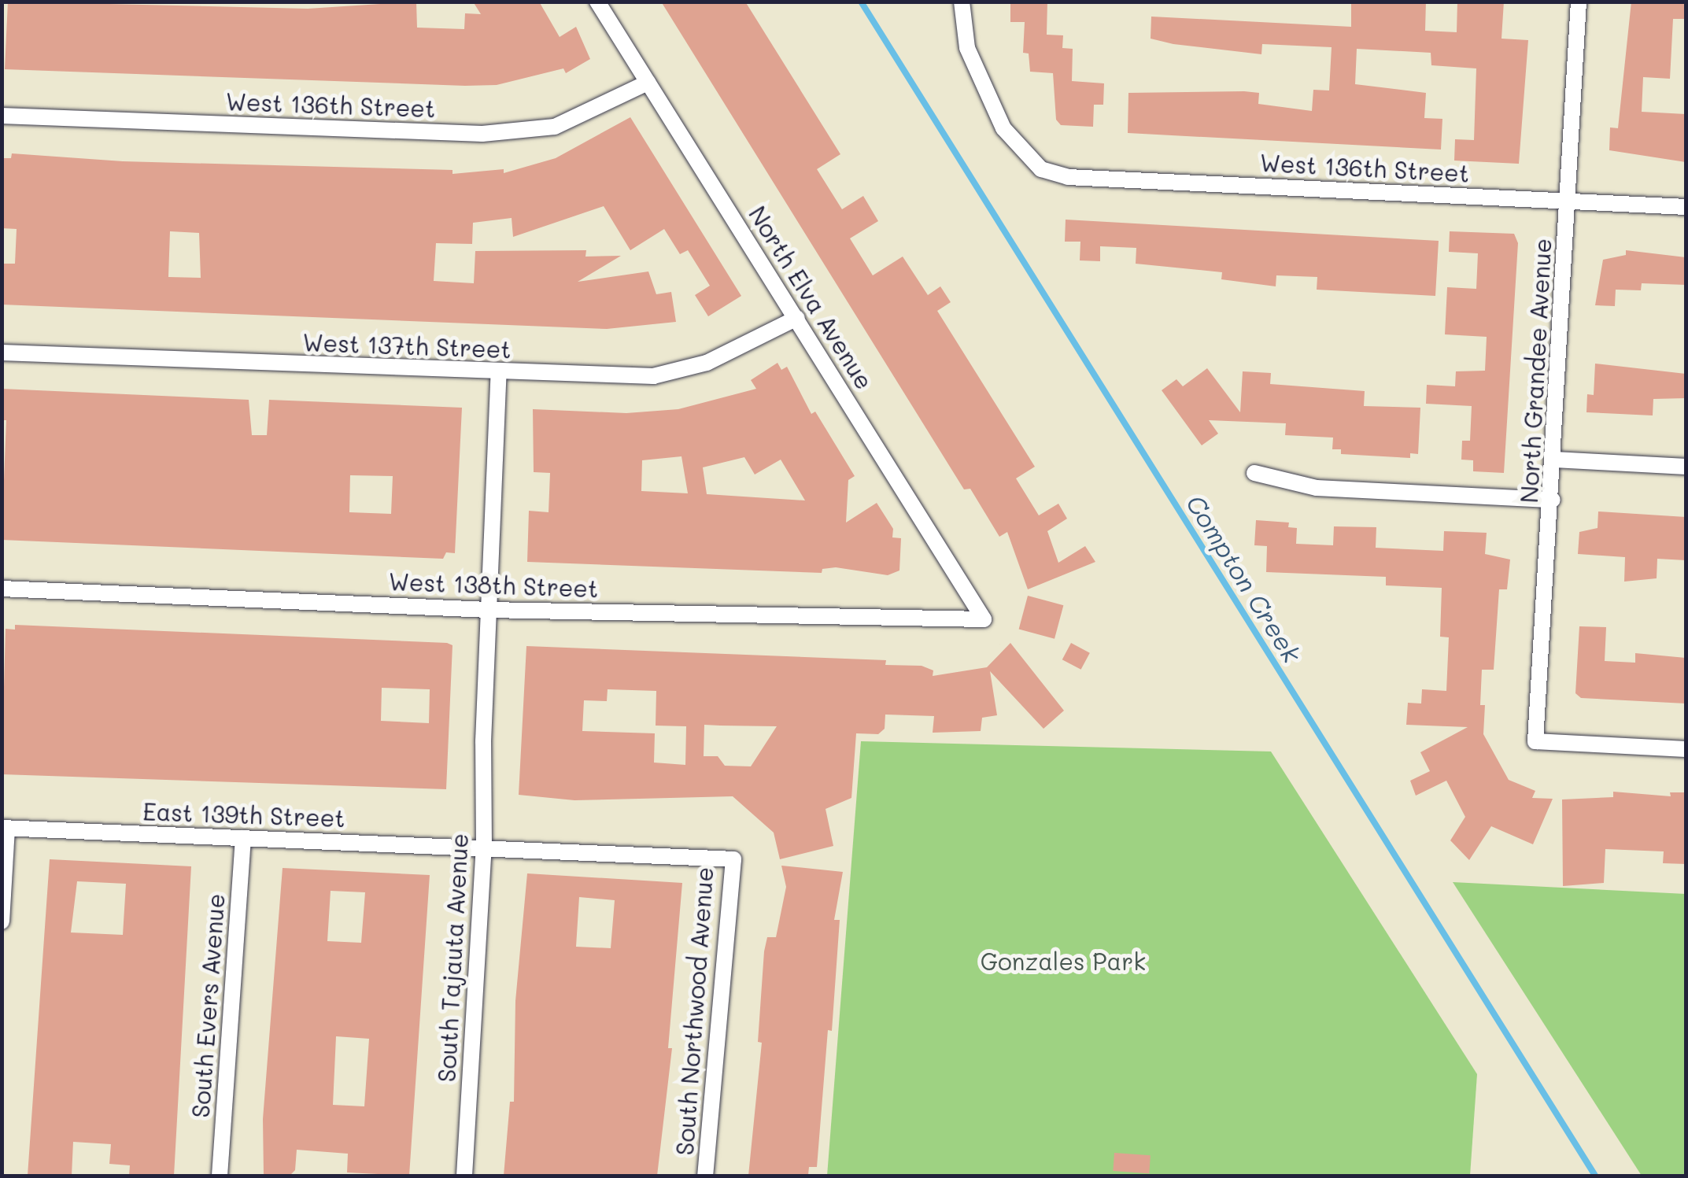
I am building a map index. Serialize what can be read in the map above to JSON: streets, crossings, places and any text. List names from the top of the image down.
{
  "streets": {
    "street": [
      "West 136th Street",
      "North Elva Avenue",
      "West 137th Street",
      "North Grandee Avenue",
      "West 138th Street",
      "East 139th Street",
      "South Tajauta Avenue",
      "South Evers Avenue",
      "South Northwood Avenue"
    ]
  },
  "crossings": [
    ["West 136th Street", "North Elva Avenue"],
    ["West 136th Street", "North Grandee Avenue"],
    ["North Elva Avenue", "West 137th Street"],
    ["North Elva Avenue", "West 138th Street"],
    ["West 137th Street", "South Tajauta Avenue"],
    ["West 138th Street", "South Tajauta Avenue"],
    ["East 139th Street", "South Tajauta Avenue"],
    ["East 139th Street", "South Evers Avenue"],
    ["East 139th Street", "South Northwood Avenue"],
    ["South Tajauta Avenue", "South Northwood Avenue"]
  ],
  "water": ["Compton Creek"],
  "parks": ["Gonzales Park"]
}
